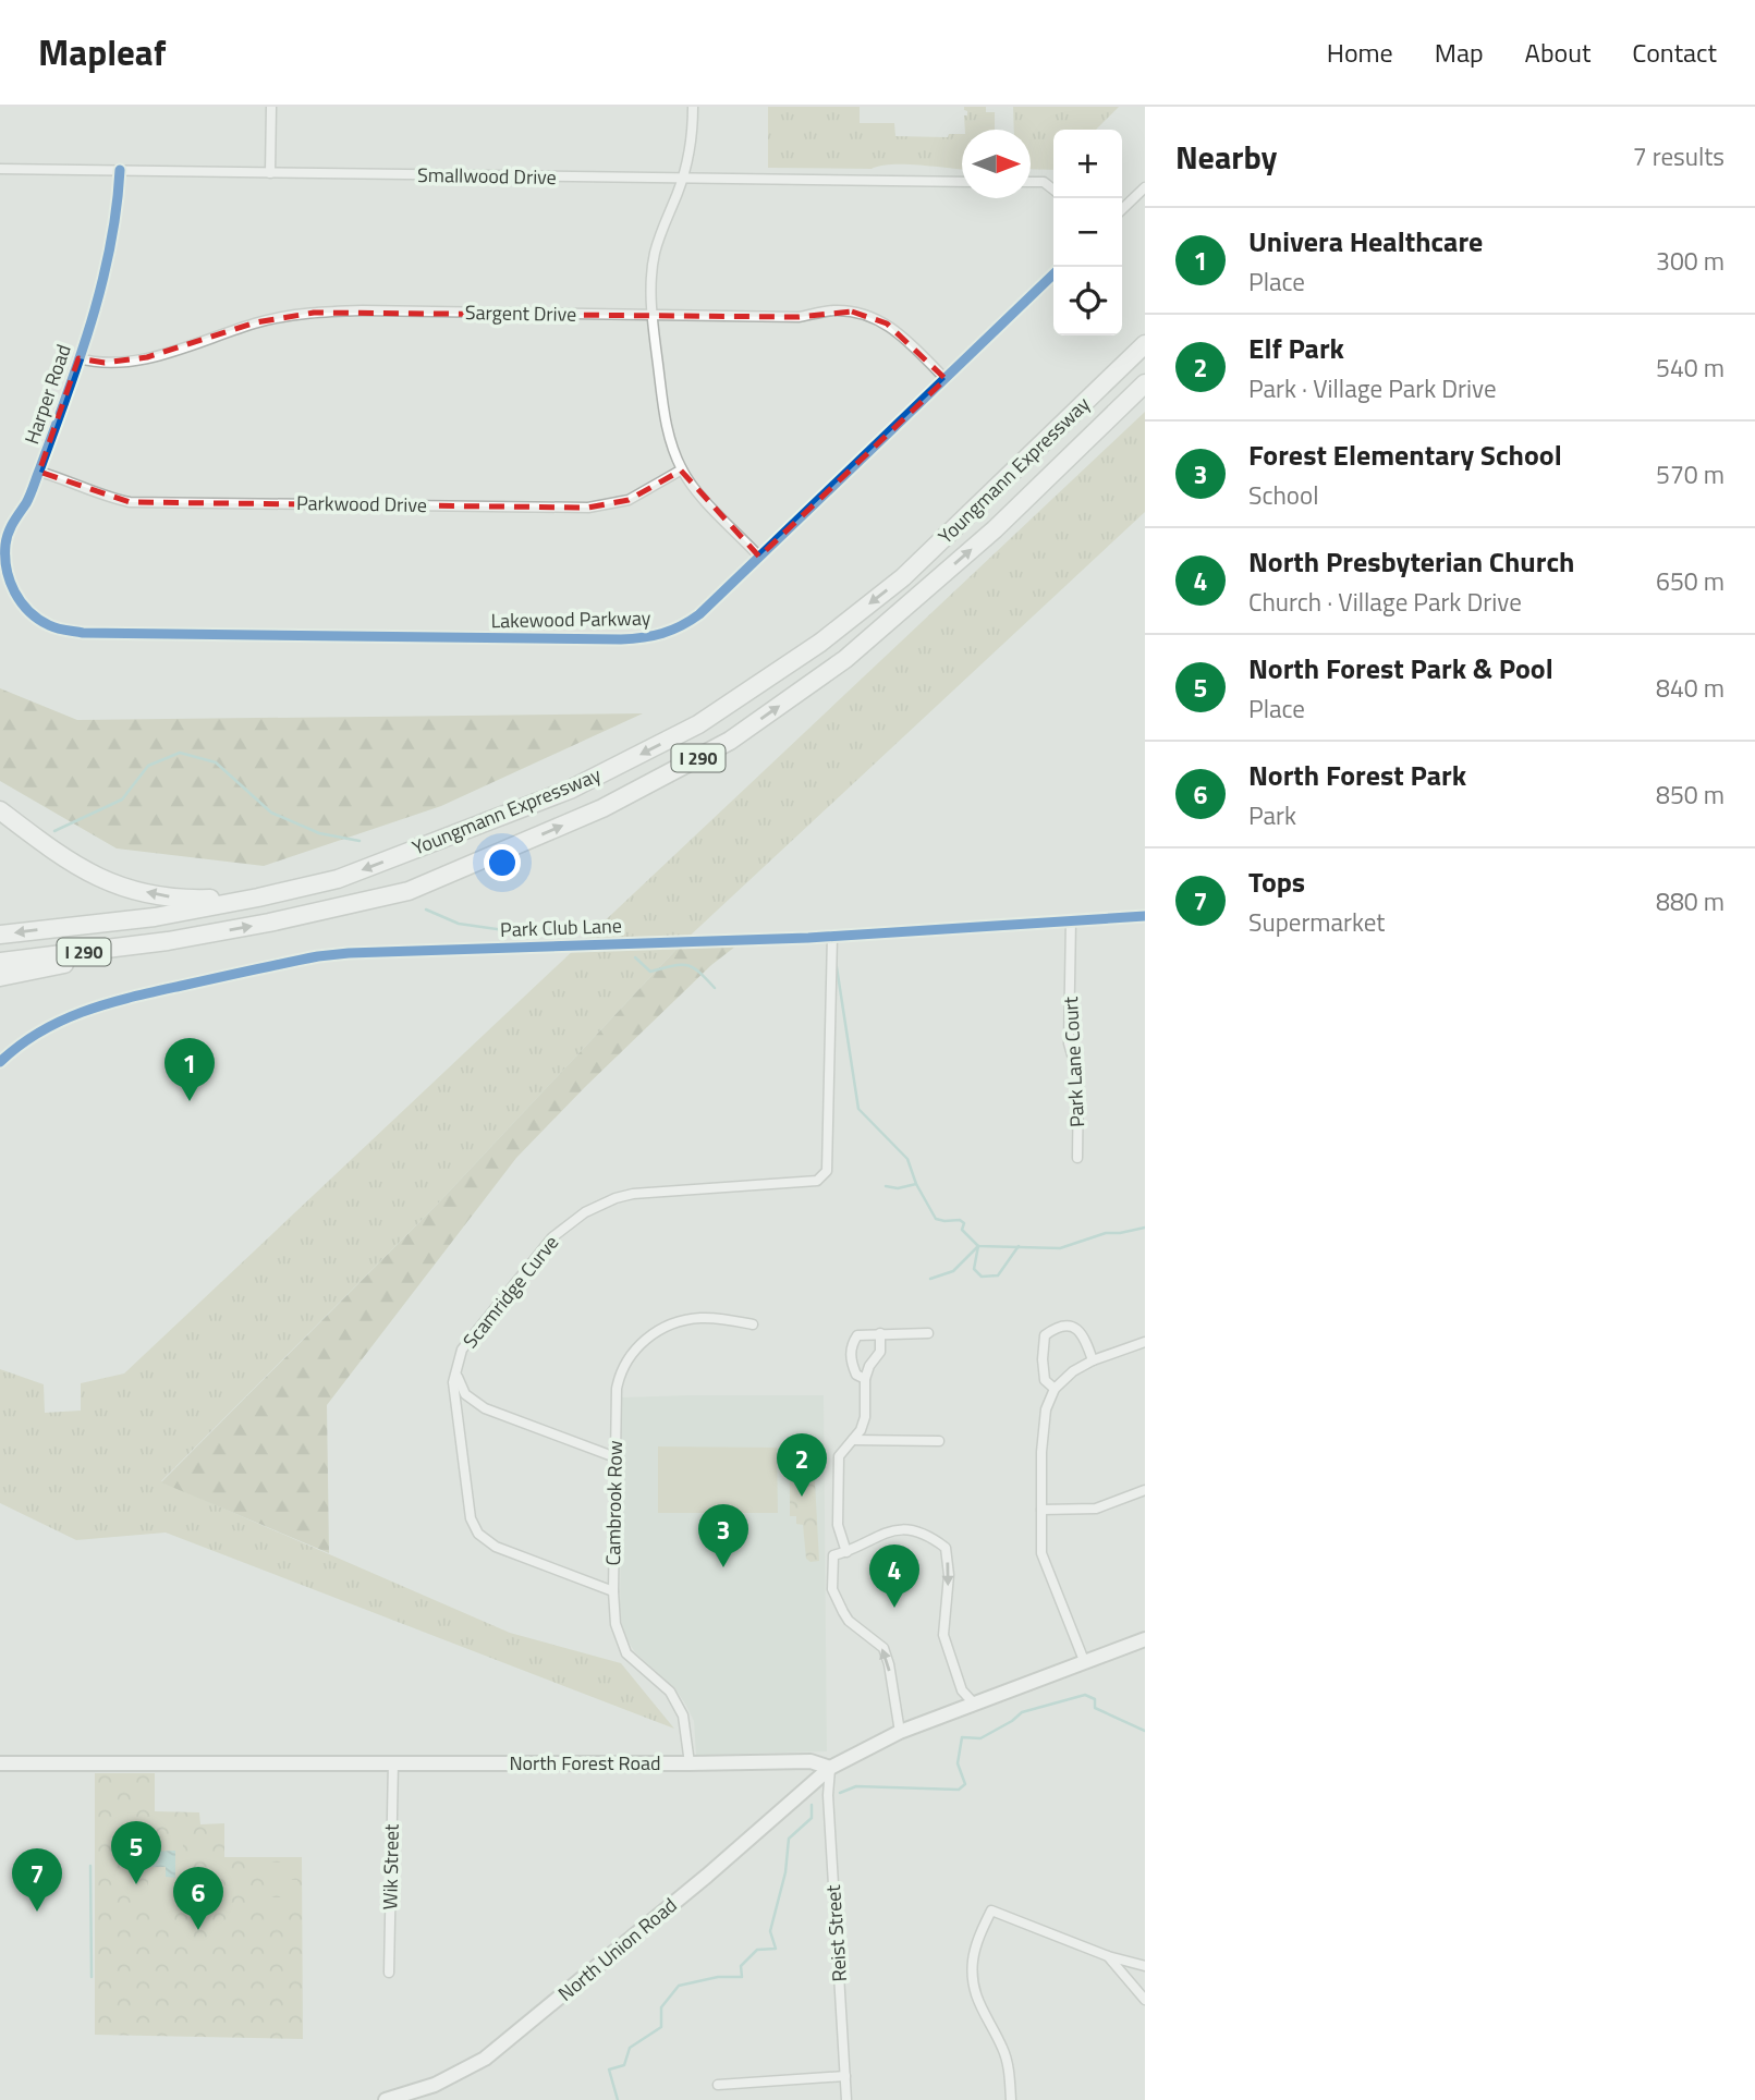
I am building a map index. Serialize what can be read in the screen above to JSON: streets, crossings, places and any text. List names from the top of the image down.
{
  "streets": {
    "highway": ["Youngmann Expressway", "I 290"],
    "main road": ["North Forest Road", "North Union Road"],
    "street": [
      "Smallwood Drive",
      "Sargent Drive",
      "Harper Road",
      "Parkwood Drive",
      "Lakewood Parkway",
      "Park Club Lane",
      "Park Lane Court",
      "Scamridge Curve",
      "Cambrook Row",
      "Wik Street",
      "Reist Street"
    ]
  },
  "crossings": [
    ["Smallwood Drive", "Harper Road"],
    ["Sargent Drive", "Harper Road"],
    ["Sargent Drive", "Lakewood Parkway"],
    ["Harper Road", "Parkwood Drive"],
    ["Harper Road", "Lakewood Parkway"],
    ["Park Club Lane", "Park Lane Court"],
    ["Park Club Lane", "Scamridge Curve"],
    ["Scamridge Curve", "Cambrook Row"],
    ["Cambrook Row", "North Forest Road"],
    ["North Forest Road", "Wik Street"],
    ["North Forest Road", "Reist Street"],
    ["North Forest Road", "North Union Road"],
    ["Reist Street", "North Union Road"]
  ],
  "north": "right",
  "page": {
    "header": "Mapleaf",
    "nav": [
      "Home",
      "Map",
      "About",
      "Contact"
    ],
    "heading": ["Nearby", "7 results"],
    "map_buttons": ["+", "−"],
    "list": [
      {
        "mark": "1",
        "name": "Univera Healthcare",
        "note": "Place",
        "value": "300 m"
      },
      {
        "mark": "2",
        "name": "Elf Park",
        "note": "Park · Village Park Drive",
        "value": "540 m"
      },
      {
        "mark": "3",
        "name": "Forest Elementary School",
        "note": "School",
        "value": "570 m"
      },
      {
        "mark": "4",
        "name": "North Presbyterian Church",
        "note": "Church · Village Park Drive",
        "value": "650 m"
      },
      {
        "mark": "5",
        "name": "North Forest Park & Pool",
        "note": "Place",
        "value": "840 m"
      },
      {
        "mark": "6",
        "name": "North Forest Park",
        "note": "Park",
        "value": "850 m"
      },
      {
        "mark": "7",
        "name": "Tops",
        "note": "Supermarket",
        "value": "880 m"
      }
    ],
    "pins": [
      "1",
      "2",
      "3",
      "4",
      "5",
      "7",
      "6"
    ]
  }
}
